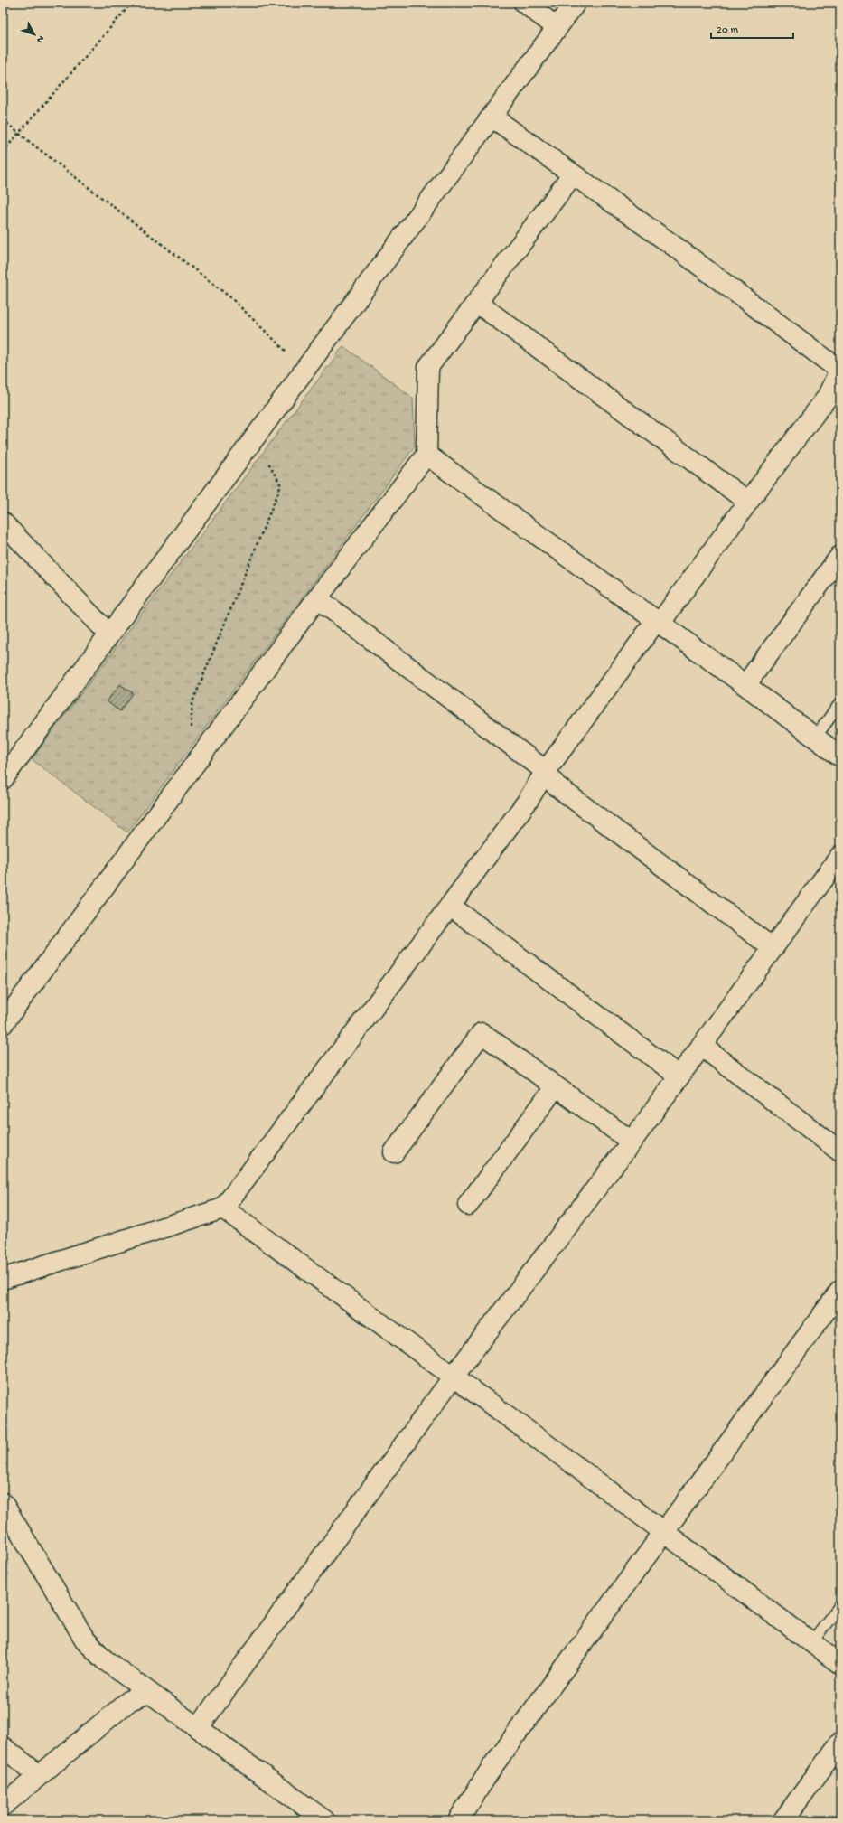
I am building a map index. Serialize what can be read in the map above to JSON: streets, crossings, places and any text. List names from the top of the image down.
{
  "scale_bar": "20 m",
  "north": "bottom right"
}
